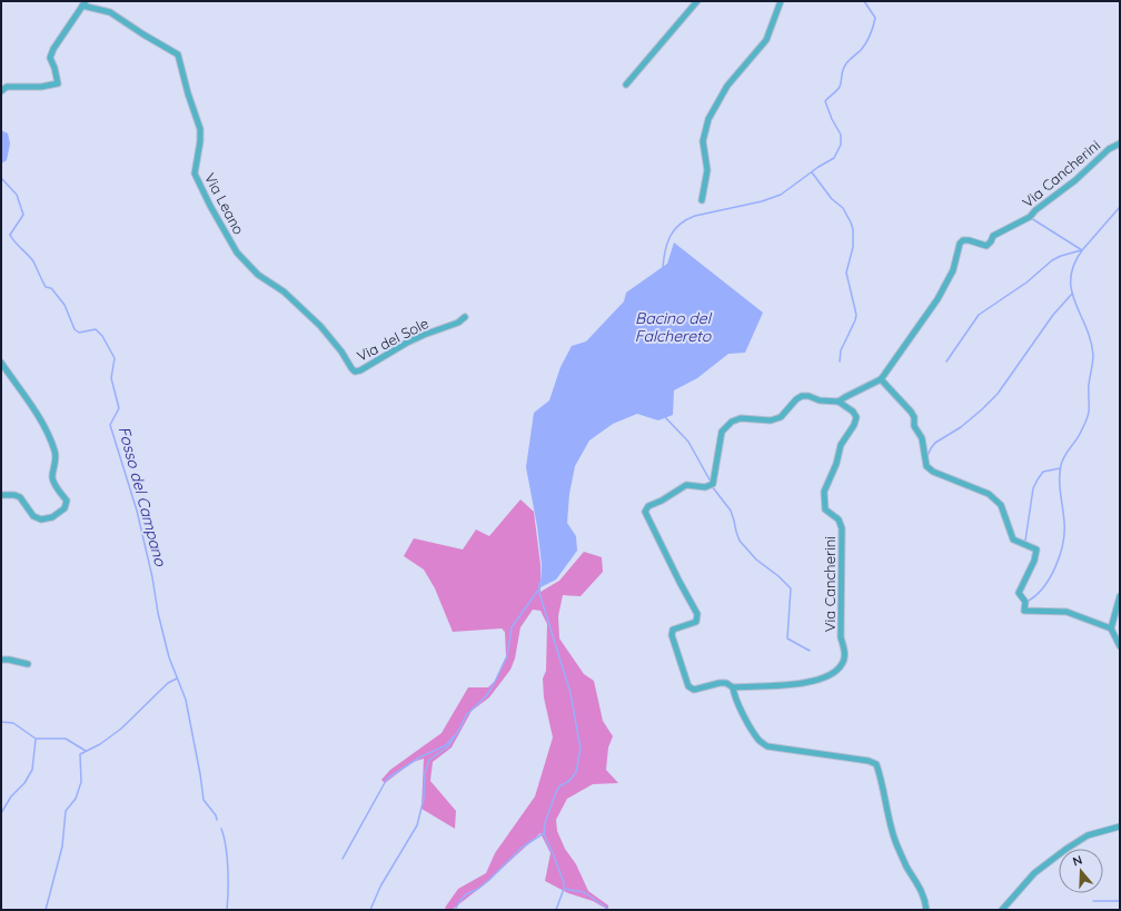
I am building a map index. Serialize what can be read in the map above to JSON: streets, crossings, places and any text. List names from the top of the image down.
{
  "streets": {
    "street": ["Via Cancherini", "Via Leano", "Via del Sole"]
  },
  "crossings": [
    ["Via Leano", "Via del Sole"]
  ],
  "water": ["Bacino del Falchereto", "Fosso del Campano"],
  "north": "top"
}
